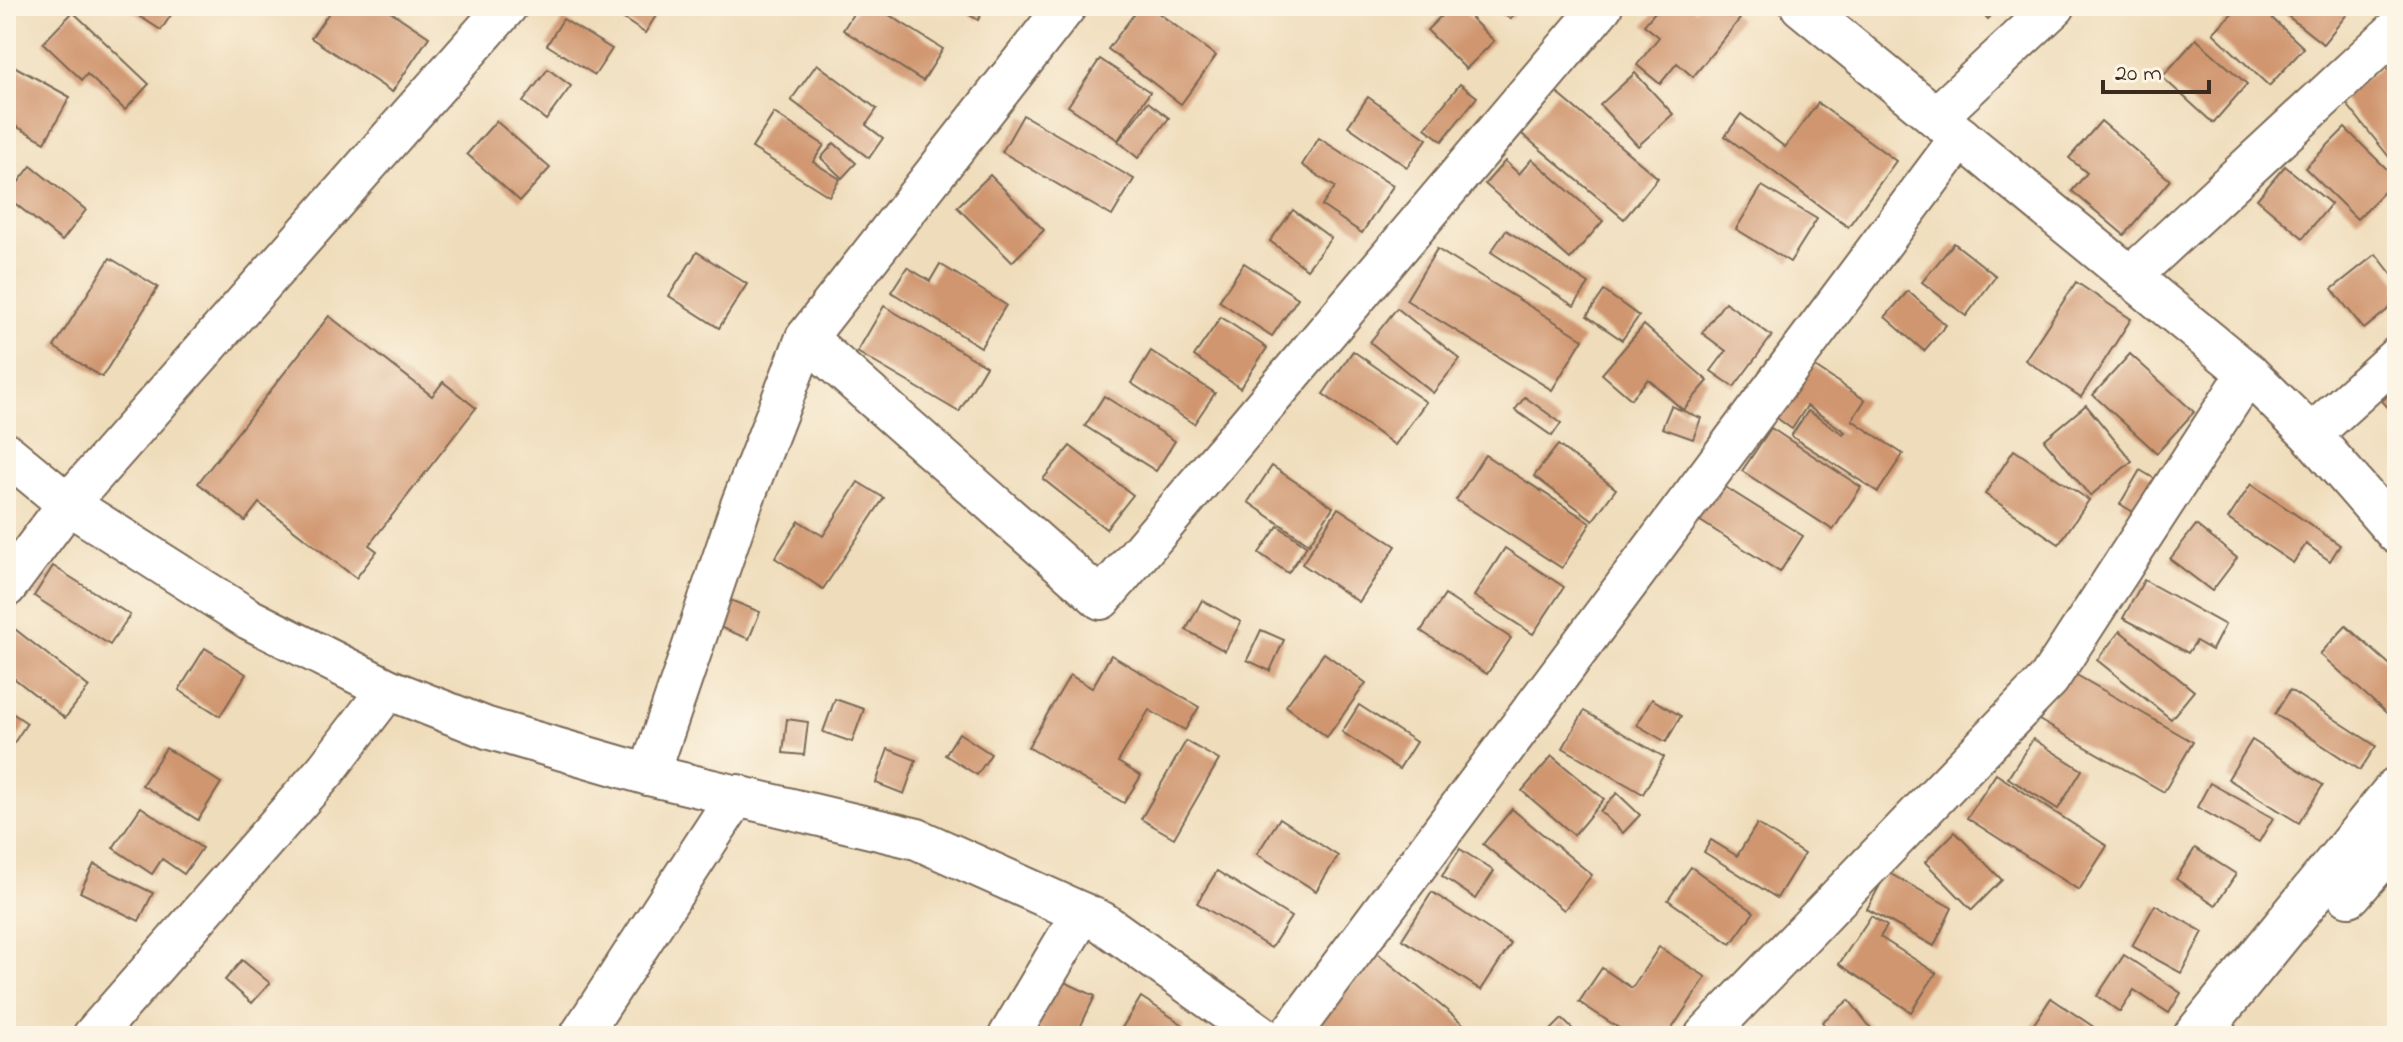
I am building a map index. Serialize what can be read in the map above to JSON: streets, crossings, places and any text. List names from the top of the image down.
{
  "scale_bar": "20 m"
}
